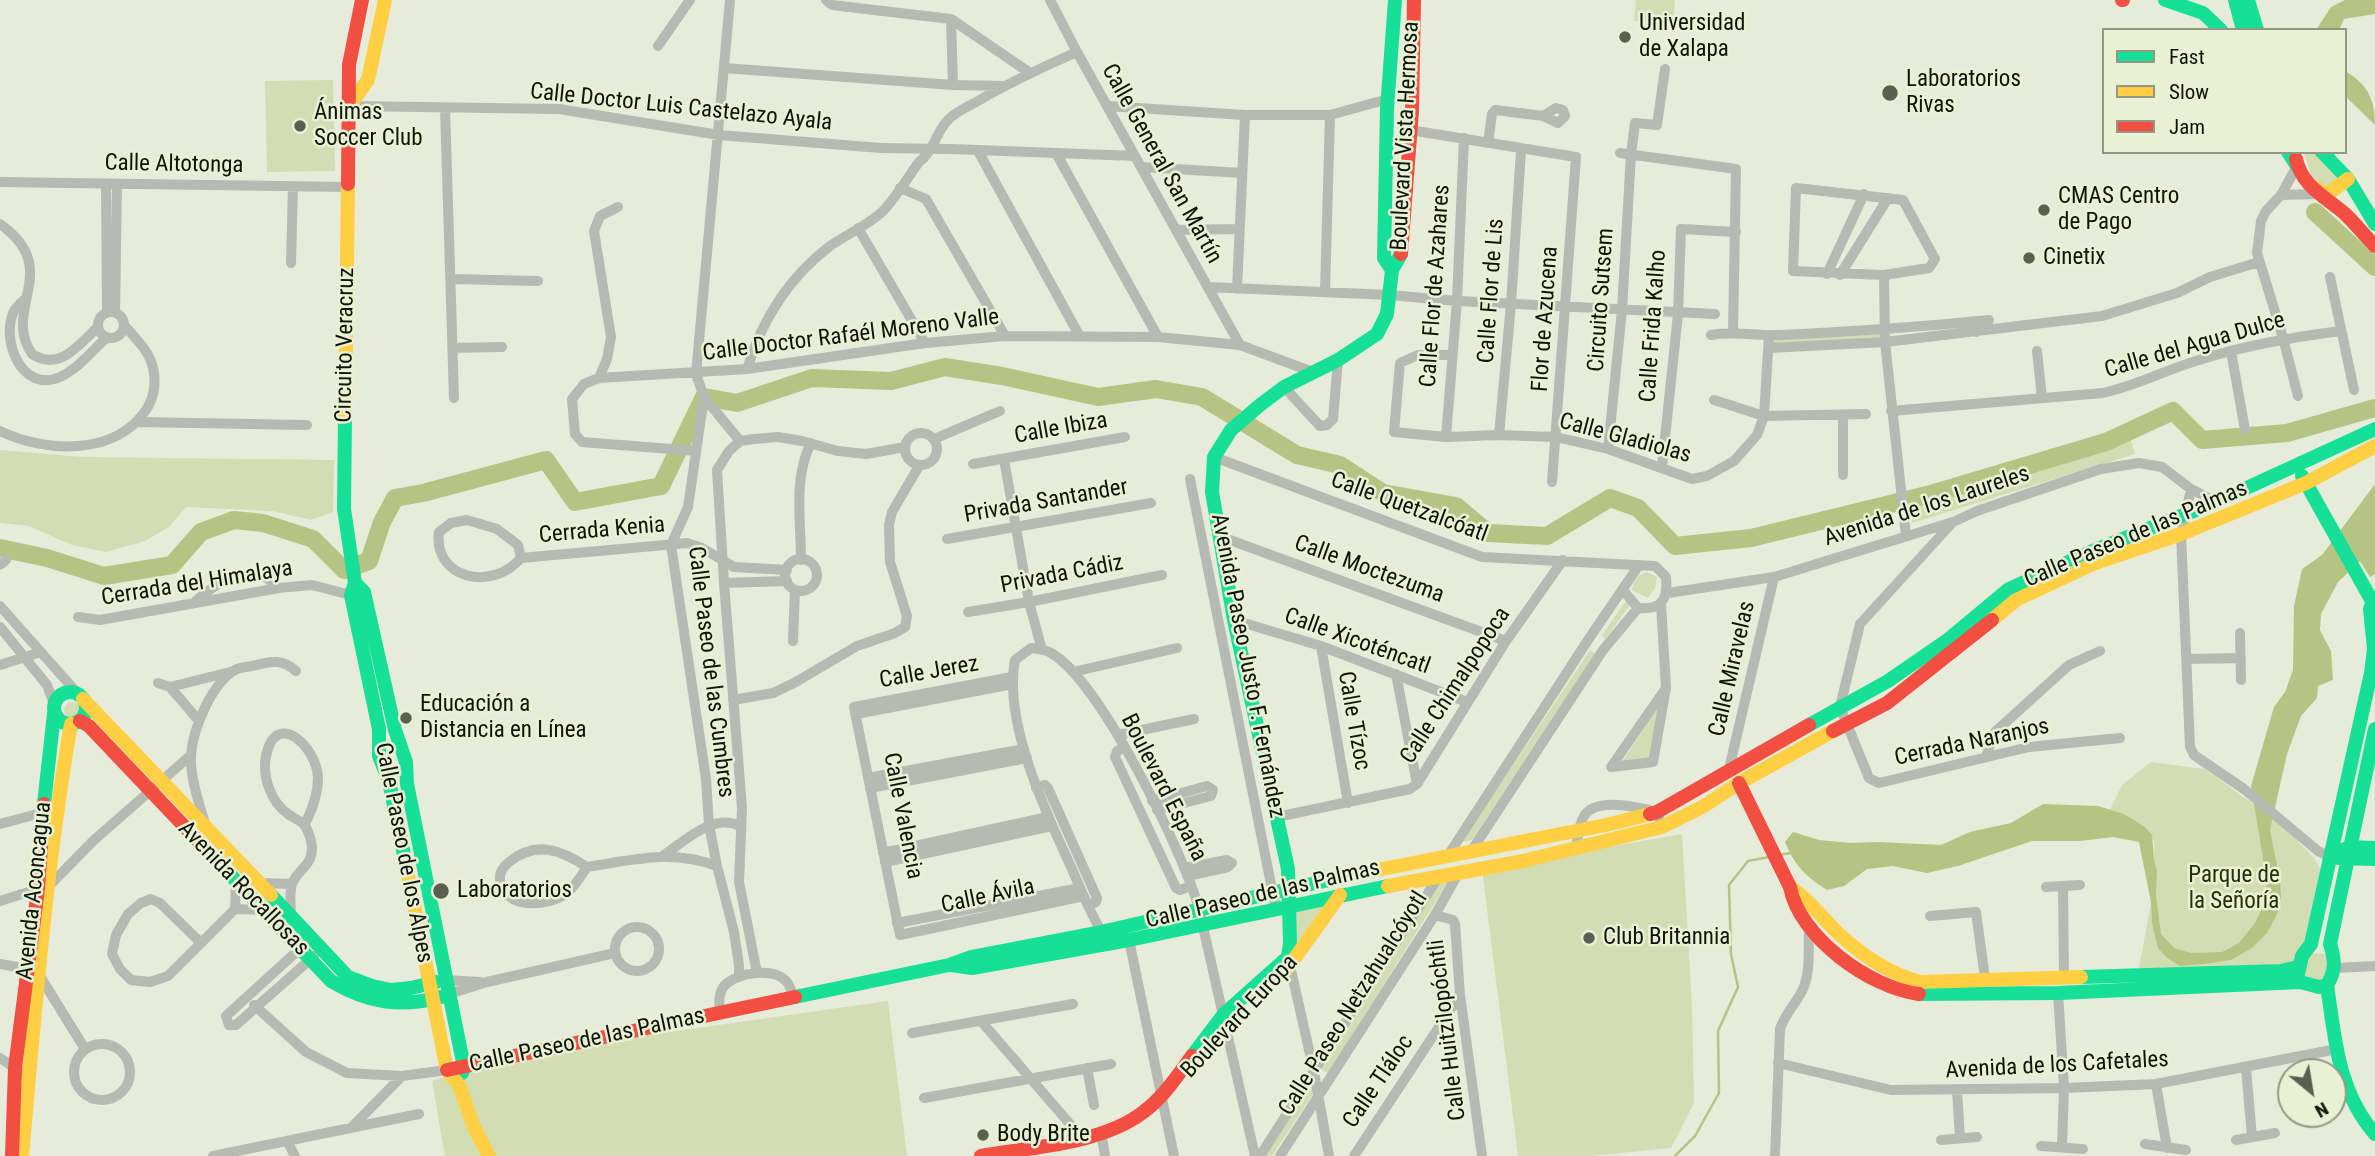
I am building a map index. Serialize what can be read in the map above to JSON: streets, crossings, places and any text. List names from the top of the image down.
{
  "streets": {
    "main road": [
      "Boulevard Vista Hermosa",
      "Circuito Veracruz",
      "Calle Paseo de las Palmas",
      "Avenida Paseo Justo F. Fernández",
      "Calle Paseo de los Alpes",
      "Avenida Rocallosas",
      "Avenida Aconcagua",
      "Boulevard Europa"
    ],
    "street": [
      "Calle Doctor Luis Castelazo Ayala",
      "Calle General San Martín",
      "Calle Altotonga",
      "Calle Flor de Azahares",
      "Calle Flor de Lis",
      "Circuito Sutsem",
      "Flor de Azucena",
      "Calle Frida Kalho",
      "Calle Doctor Rafaél Moreno Valle",
      "Calle del Agua Dulce",
      "Calle Ibiza",
      "Calle Gladiolas",
      "Privada Santander",
      "Avenida de los Laureles",
      "Calle Quetzalcóatl",
      "Cerrada Kenia",
      "Calle Moctezuma",
      "Privada Cádiz",
      "Cerrada del Himalaya",
      "Calle Xicoténcatl",
      "Calle Miravelas",
      "Calle Paseo de las Cumbres",
      "Calle Jerez",
      "Calle Chimalpopoca",
      "Calle Tízoc",
      "Cerrada Naranjos",
      "Boulevard España",
      "Calle Valencia",
      "Calle Ávila",
      "Calle Paseo Netzahualcóyotl",
      "Calle Huitzilopóchtli",
      "Avenida de los Cafetales",
      "Calle Tláloc"
    ]
  },
  "crossings": [
    ["Calle Doctor Luis Castelazo Ayala", "Calle General San Martín"],
    ["Calle Doctor Luis Castelazo Ayala", "Circuito Veracruz"],
    ["Boulevard Vista Hermosa", "Calle Doctor Rafaél Moreno Valle"],
    ["Boulevard Vista Hermosa", "Avenida Paseo Justo F. Fernández"],
    ["Calle General San Martín", "Calle Doctor Rafaél Moreno Valle"],
    ["Calle Altotonga", "Circuito Veracruz"],
    ["Calle Flor de Azahares", "Calle Gladiolas"],
    ["Calle Flor de Lis", "Flor de Azucena"],
    ["Calle Flor de Lis", "Calle Gladiolas"],
    ["Circuito Sutsem", "Calle Gladiolas"],
    ["Flor de Azucena", "Calle Gladiolas"],
    ["Calle Frida Kalho", "Calle Gladiolas"],
    ["Calle Doctor Rafaél Moreno Valle", "Avenida Paseo Justo F. Fernández"],
    ["Calle Doctor Rafaél Moreno Valle", "Calle Paseo de las Cumbres"],
    ["Circuito Veracruz", "Cerrada del Himalaya"],
    ["Circuito Veracruz", "Calle Paseo de los Alpes"],
    ["Avenida de los Laureles", "Calle Quetzalcóatl"],
    ["Avenida de los Laureles", "Calle Paseo de las Palmas"],
    ["Avenida de los Laureles", "Calle Miravelas"],
    ["Calle Quetzalcóatl", "Avenida Paseo Justo F. Fernández"],
    ["Calle Quetzalcóatl", "Calle Chimalpopoca"],
    ["Cerrada Kenia", "Calle Paseo de las Cumbres"],
    ["Calle Paseo de las Palmas", "Avenida Paseo Justo F. Fernández"],
    ["Calle Paseo de las Palmas", "Calle Miravelas"],
    ["Calle Paseo de las Palmas", "Cerrada Naranjos"],
    ["Calle Paseo de las Palmas", "Boulevard España"],
    ["Calle Paseo de las Palmas", "Calle Paseo de los Alpes"],
    ["Calle Paseo de las Palmas", "Calle Paseo Netzahualcóyotl"],
    ["Calle Paseo de las Palmas", "Boulevard Europa"],
    ["Calle Moctezuma", "Avenida Paseo Justo F. Fernández"],
    ["Calle Moctezuma", "Calle Chimalpopoca"],
    ["Cerrada del Himalaya", "Calle Paseo de los Alpes"],
    ["Calle Xicoténcatl", "Avenida Paseo Justo F. Fernández"],
    ["Calle Xicoténcatl", "Calle Chimalpopoca"],
    ["Calle Xicoténcatl", "Calle Tízoc"],
    ["Avenida Paseo Justo F. Fernández", "Calle Chimalpopoca"],
    ["Avenida Paseo Justo F. Fernández", "Boulevard Europa"],
    ["Calle Jerez", "Calle Valencia"],
    ["Calle Chimalpopoca", "Calle Tízoc"],
    ["Boulevard España", "Calle Paseo Netzahualcóyotl"],
    ["Boulevard España", "Boulevard Europa"],
    ["Calle Valencia", "Calle Ávila"],
    ["Calle Paseo de los Alpes", "Avenida Rocallosas"],
    ["Avenida Rocallosas", "Avenida Aconcagua"],
    ["Calle Paseo Netzahualcóyotl", "Calle Huitzilopóchtli"],
    ["Calle Huitzilopóchtli", "Calle Tláloc"]
  ],
  "parks": ["Parque de la Señoría"],
  "places": [
    "Universidad de Xalapa",
    "Laboratorios Rivas",
    "Ánimas Soccer Club",
    "CMAS Centro de Pago",
    "Cinetix",
    "Educación a Distancia en Línea",
    "Laboratorios",
    "Club Britannia",
    "Body Brite"
  ],
  "legend": ["Fast", "Slow", "Jam"],
  "north": "bottom right"
}
